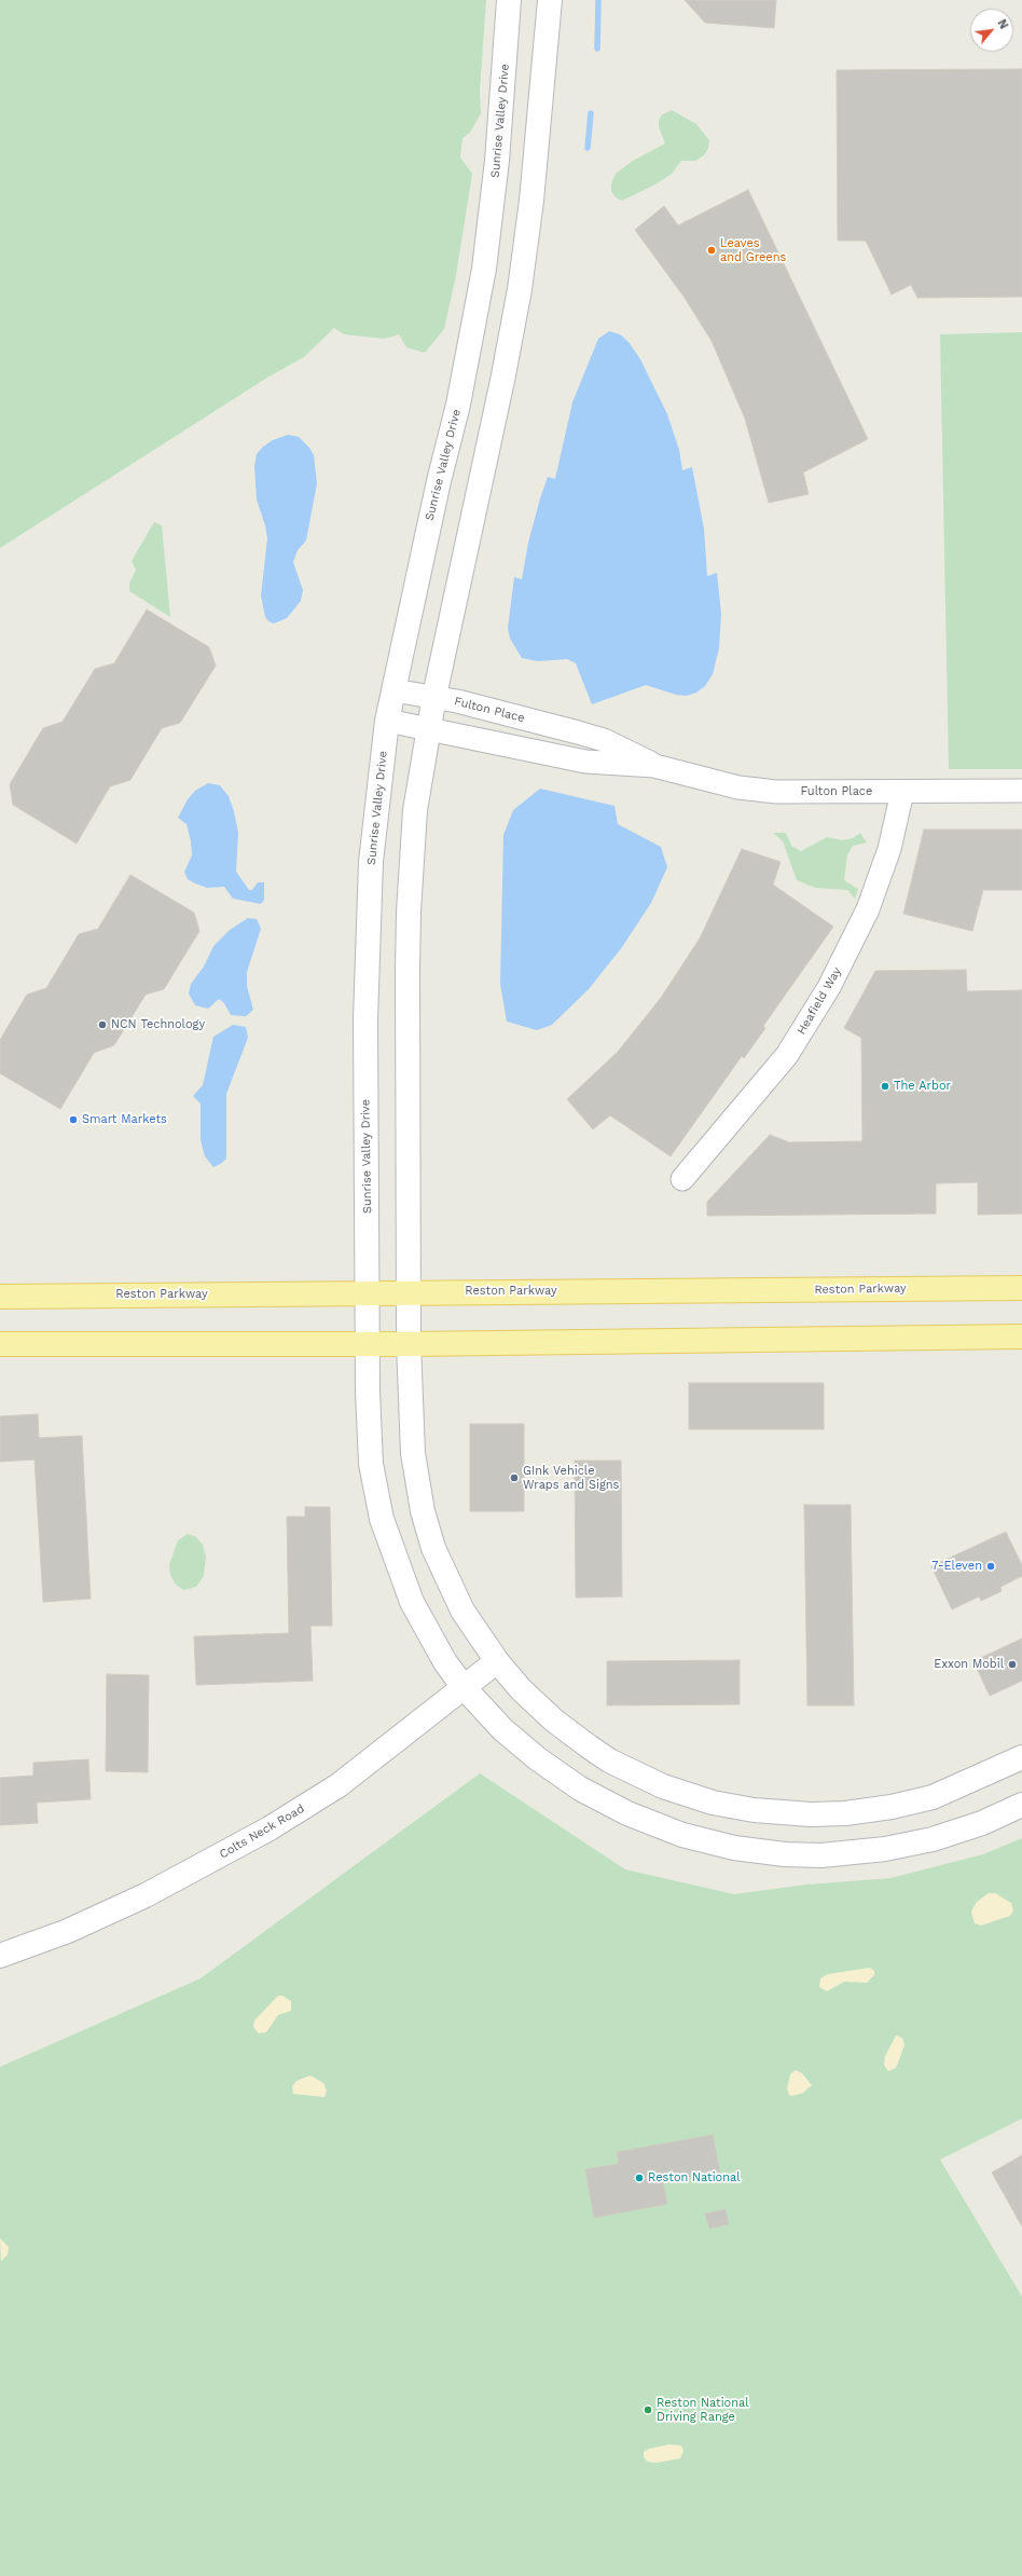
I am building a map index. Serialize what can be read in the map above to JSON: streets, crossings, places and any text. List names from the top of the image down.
{
  "streets": {
    "main road": ["Sunrise Valley Drive", "Reston Parkway", "Colts Neck Road"],
    "street": ["Fulton Place", "Heafield Way"]
  },
  "crossings": [
    ["Sunrise Valley Drive", "Fulton Place"],
    ["Sunrise Valley Drive", "Reston Parkway"],
    ["Sunrise Valley Drive", "Colts Neck Road"],
    ["Fulton Place", "Heafield Way"]
  ],
  "places": [
    "Leaves and Greens",
    "NCN Technology",
    "The Arbor",
    "Smart Markets",
    "GInk Vehicle Wraps and Signs",
    "7-Eleven",
    "Exxon Mobil",
    "Reston National",
    "Reston National Driving Range"
  ],
  "north": "top right"
}
